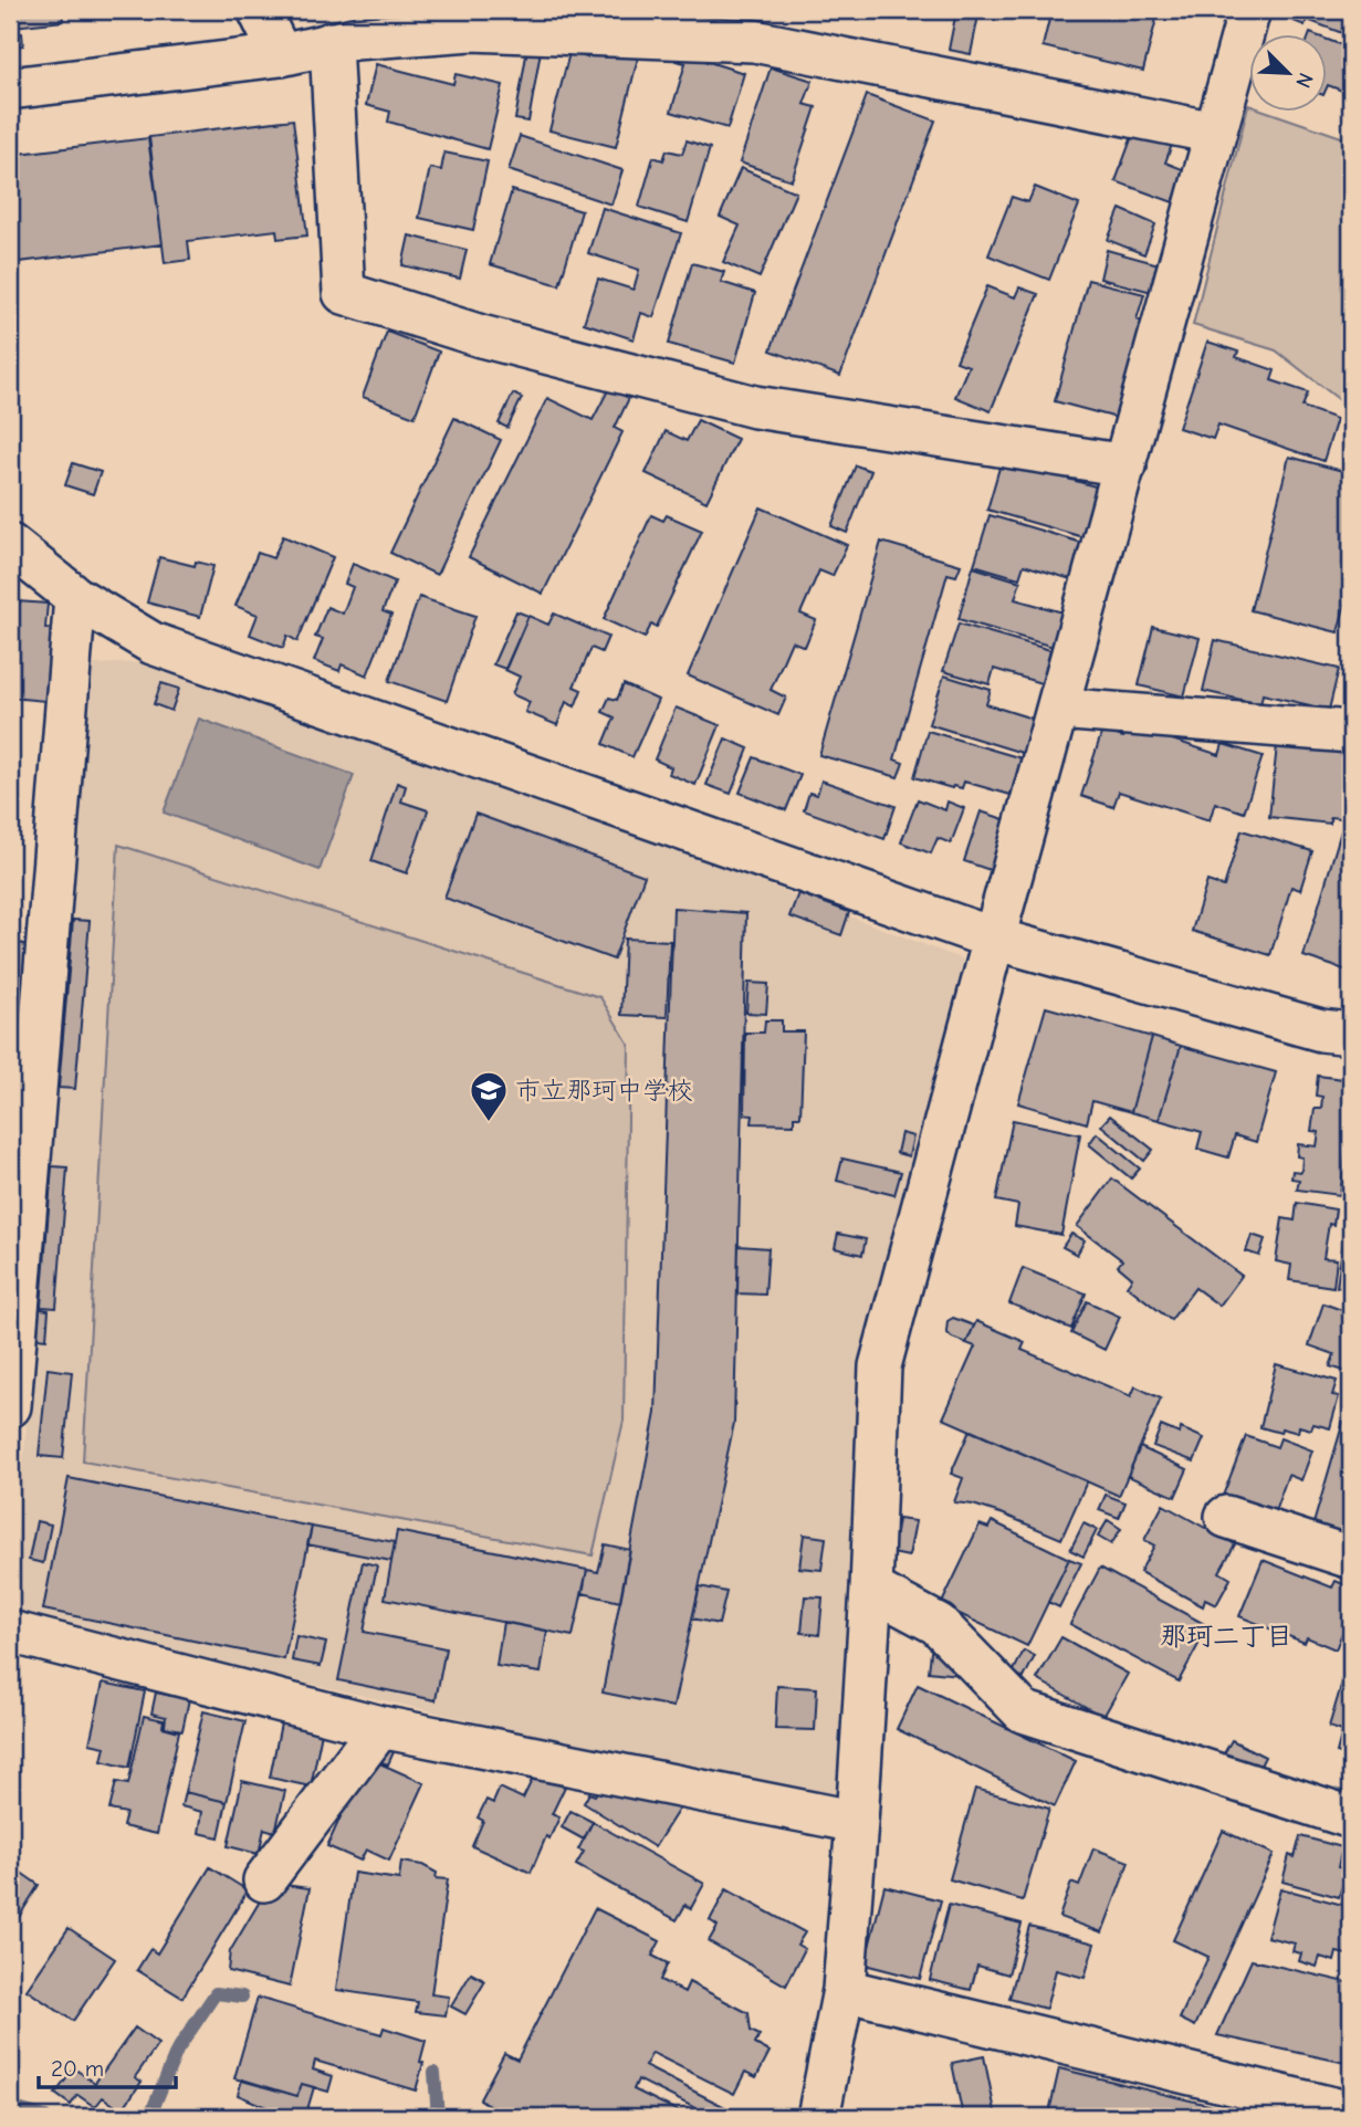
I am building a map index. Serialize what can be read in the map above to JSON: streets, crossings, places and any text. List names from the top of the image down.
{
  "districts": ["那珂二丁目"],
  "places": {
    "school or university": ["市立那珂中学校"]
  },
  "scale_bar": "20 m",
  "north": "bottom right"
}
